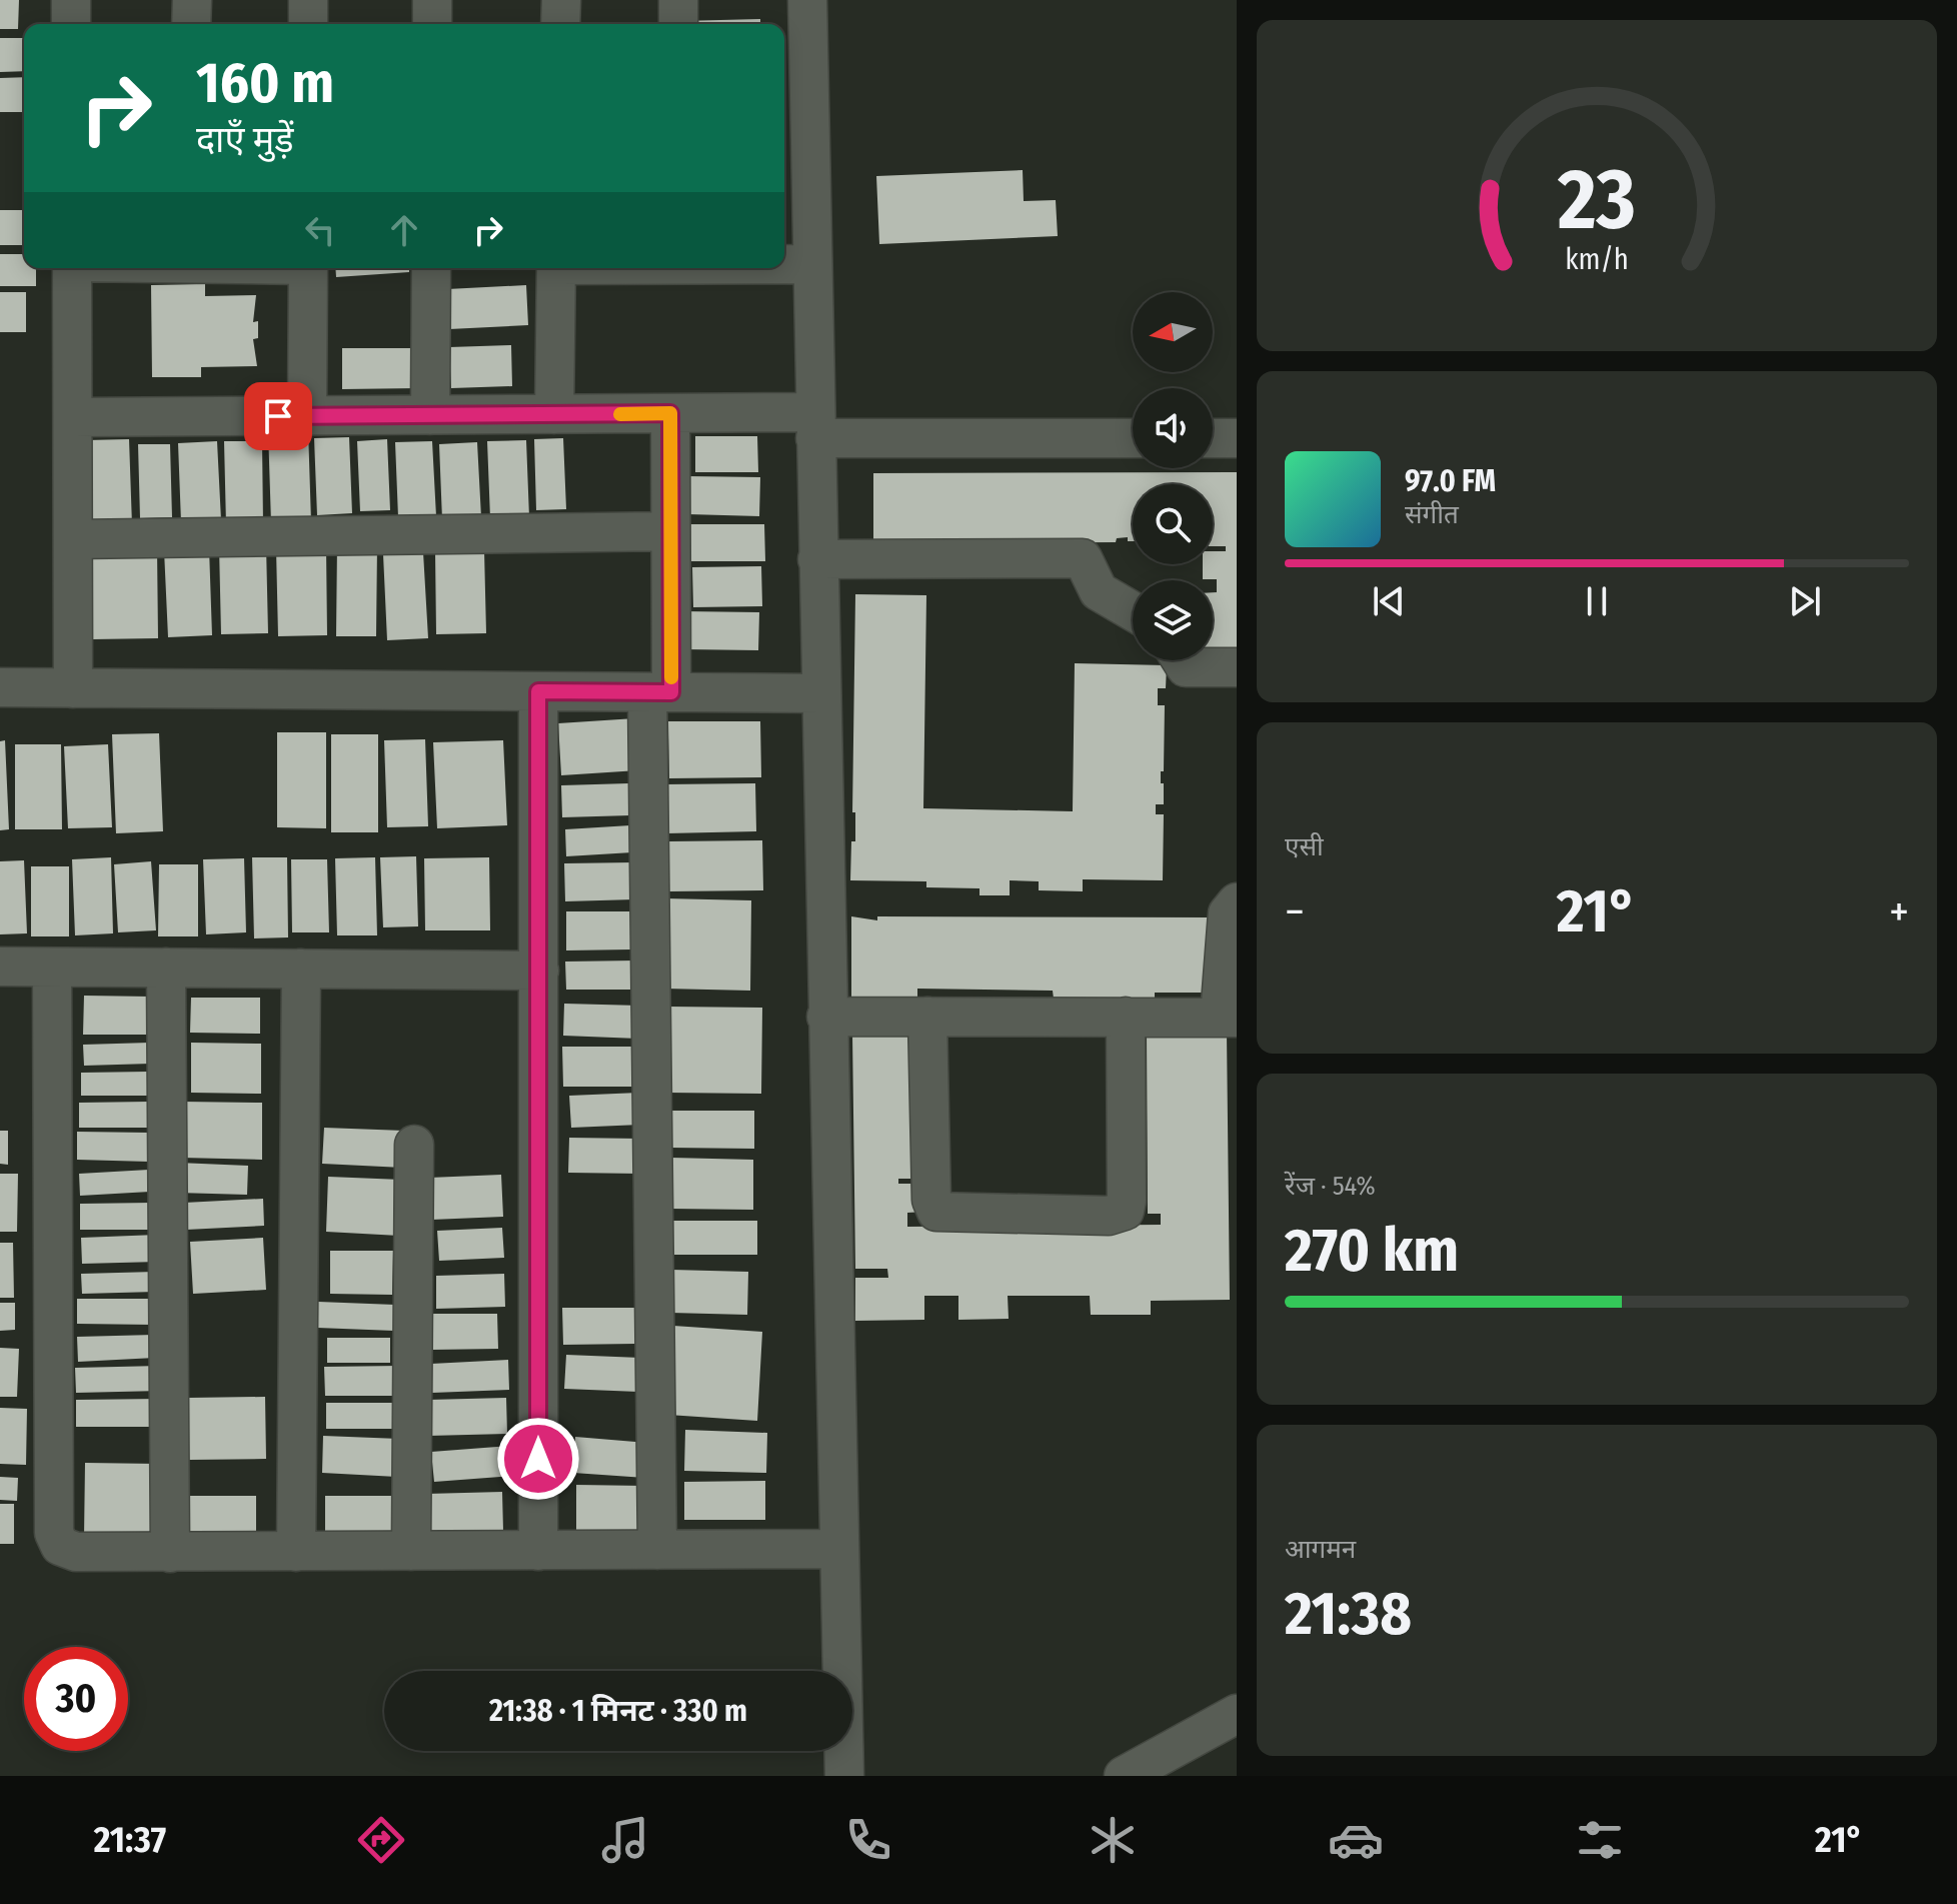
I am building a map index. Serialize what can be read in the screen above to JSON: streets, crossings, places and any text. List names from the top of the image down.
{
  "north": "left",
  "page": {
    "turn": ["160 m", "दाएँ मुड़ें"],
    "song": ["97.0 FM", "संगीत"],
    "tile": [
      "एसी",
      ["रेंज · 54%", "270 km"],
      ["आगमन", "21:38"]
    ],
    "heat": ["−", "21°", "+"],
    "limit": "30",
    "trip": "21:38 · 1 मिनट · 330 m",
    "tabs": ["21:37", "21°"],
    "gauge": ["23", "km/h"]
  }
}
